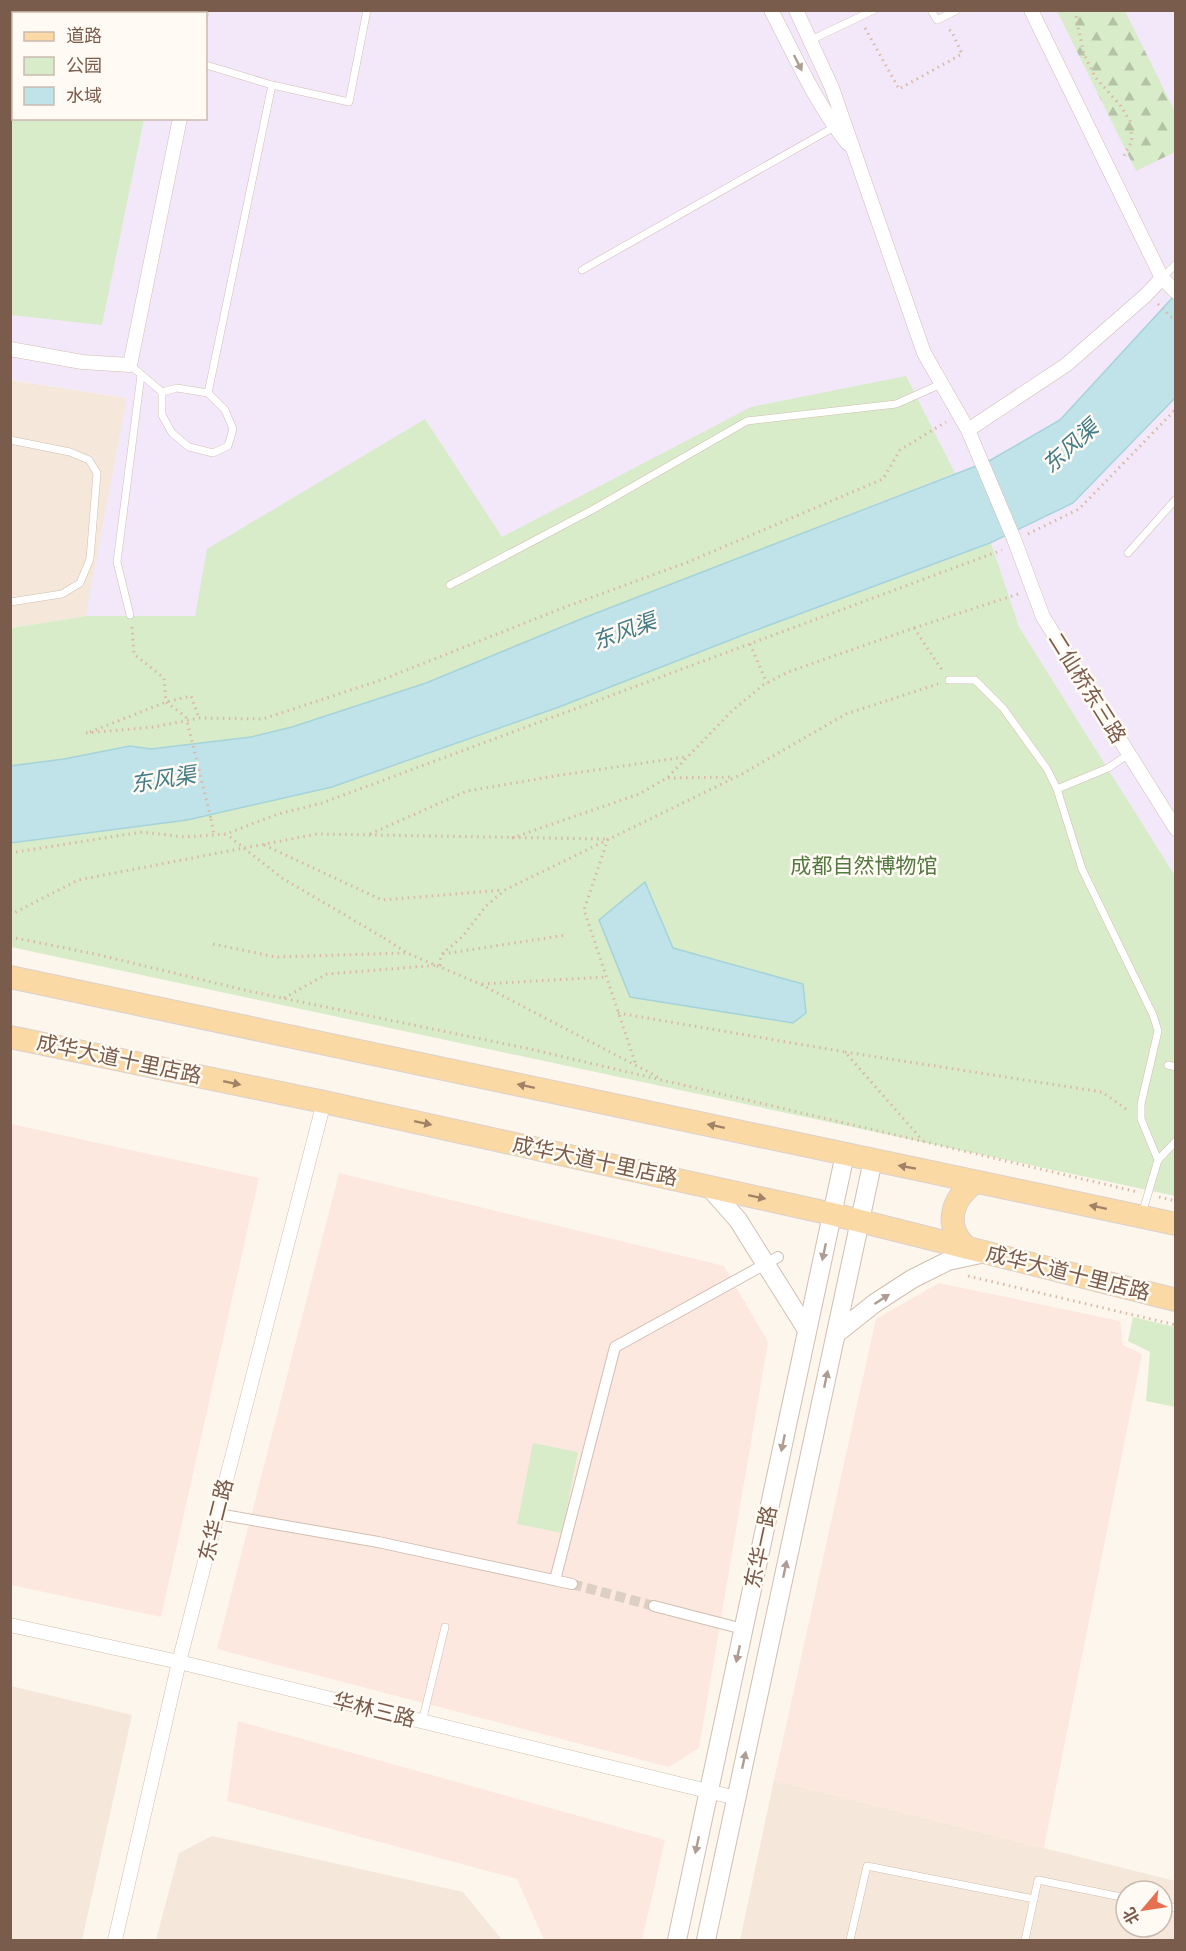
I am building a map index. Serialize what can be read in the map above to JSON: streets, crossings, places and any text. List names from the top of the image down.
{
  "streets": {
    "main road": ["成华大道十里店路"],
    "street": [
      "二仙桥东三路",
      "东华二路",
      "东华一路",
      "华林三路"
    ]
  },
  "crossings": [
    ["成华大道十里店路", "东华二路"],
    ["成华大道十里店路", "东华一路"],
    ["东华二路", "华林三路"],
    ["东华一路", "华林三路"]
  ],
  "water": ["东风渠"],
  "parks": ["成都自然博物馆"],
  "legend": ["道路", "公园", "水域"],
  "north": "bottom left"
}
